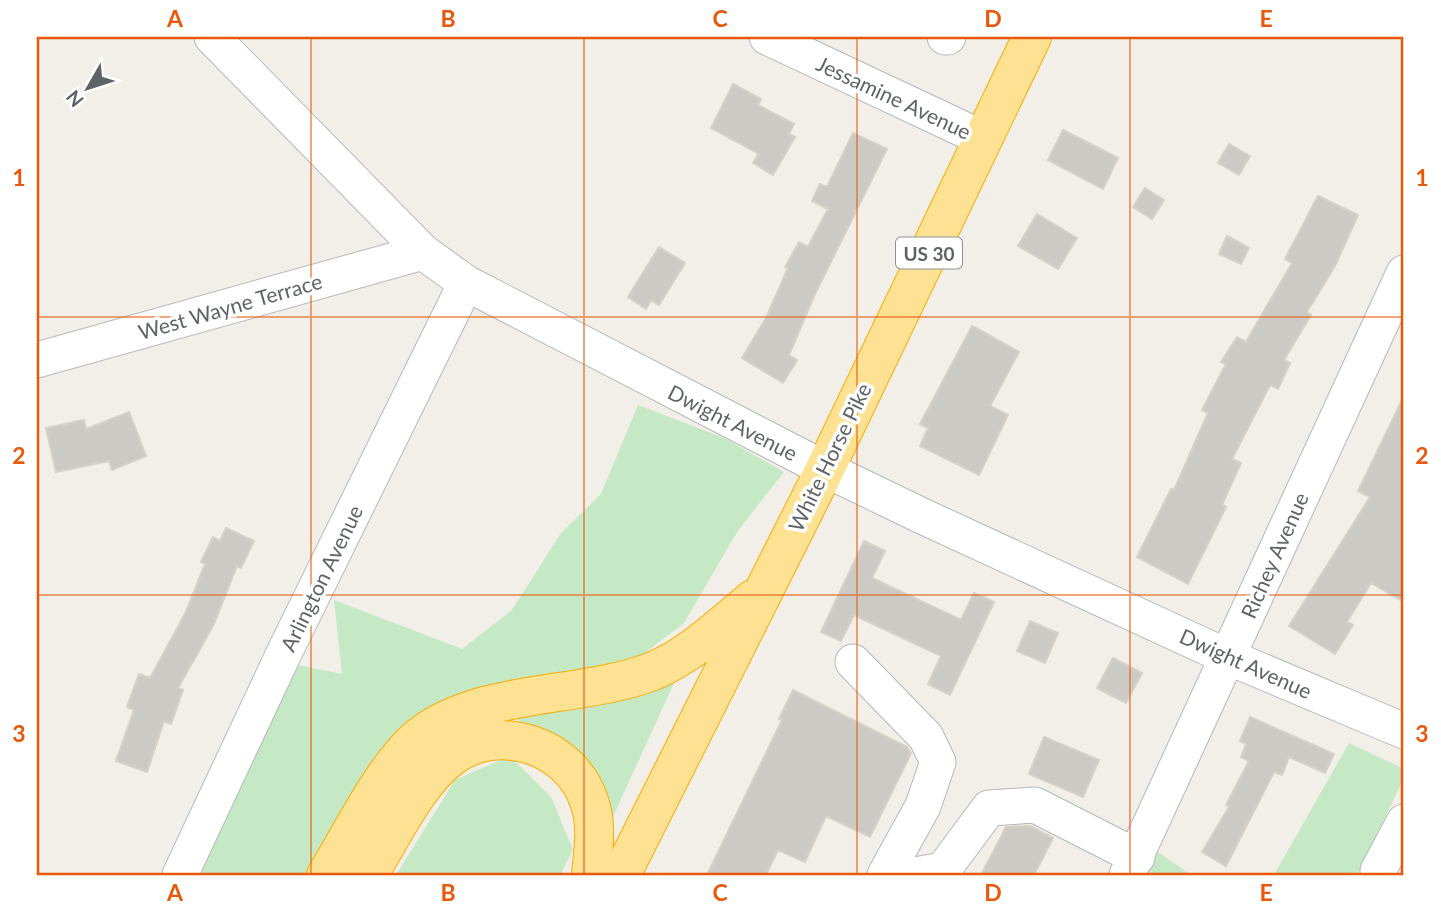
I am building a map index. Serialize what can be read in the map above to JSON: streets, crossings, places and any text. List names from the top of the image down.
{
  "streets": {
    "highway": ["US 30", "White Horse Pike"],
    "street": [
      "Jessamine Avenue",
      "West Wayne Terrace",
      "Dwight Avenue",
      "Richey Avenue",
      "Arlington Avenue"
    ]
  },
  "crossings": [
    ["Jessamine Avenue", "White Horse Pike"],
    ["West Wayne Terrace", "Dwight Avenue"],
    ["Dwight Avenue", "White Horse Pike"],
    ["Dwight Avenue", "Richey Avenue"],
    ["Dwight Avenue", "Arlington Avenue"]
  ],
  "north": "bottom left",
  "grid": {
    "columns": [
      "A",
      "B",
      "C",
      "D",
      "E"
    ],
    "rows": ["1", "2", "3"]
  }
}
